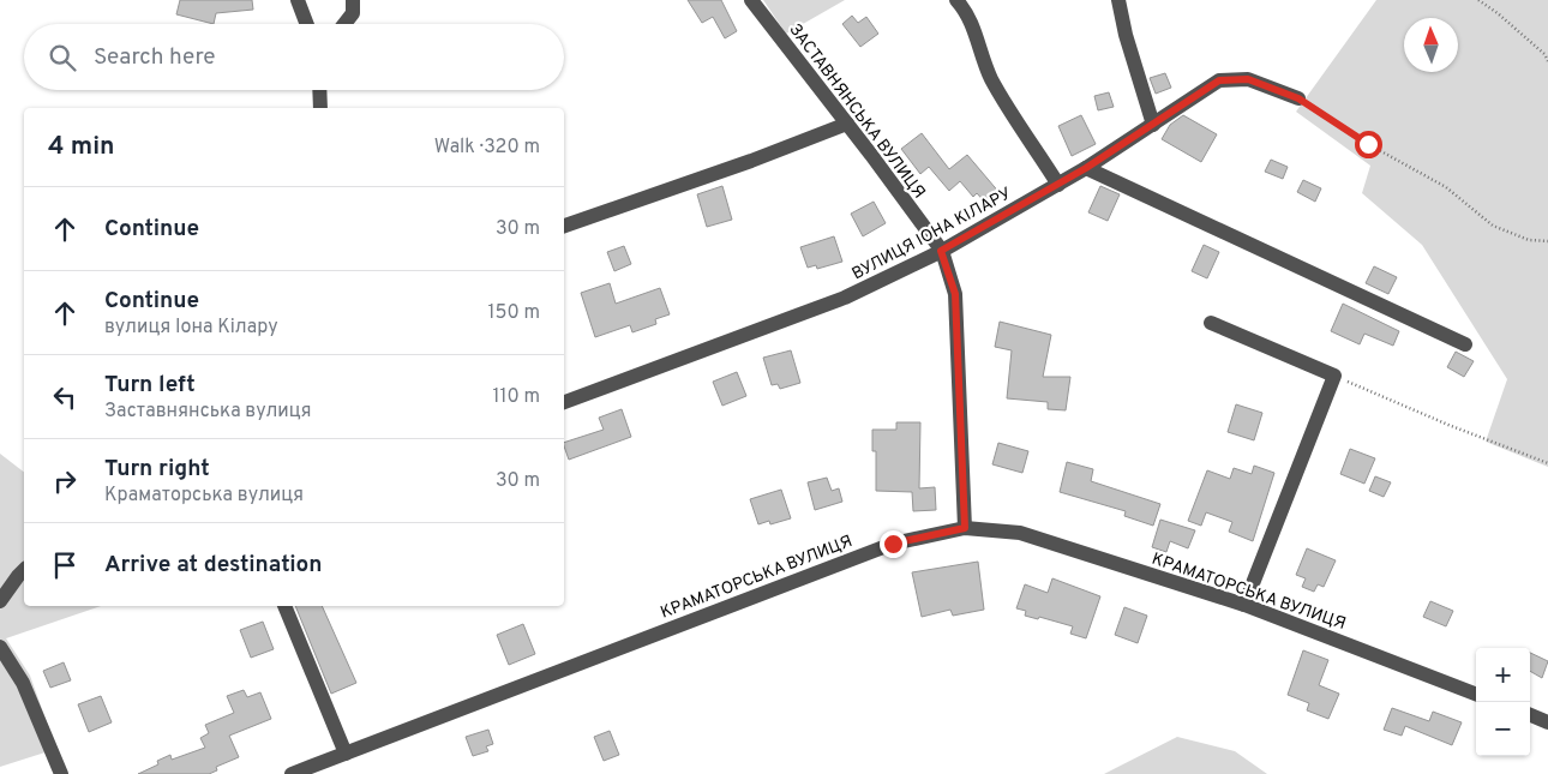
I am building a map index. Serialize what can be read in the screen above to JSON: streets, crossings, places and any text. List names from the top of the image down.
{
  "streets": {
    "street": ["ЗАСТАВНЯНСЬКА ВУЛИЦЯ", "ВУЛИЦЯ ІОНА КІЛАРУ", "КРАМАТОРСЬКА ВУЛИЦЯ"]
  },
  "crossings": [
    ["ЗАСТАВНЯНСЬКА ВУЛИЦЯ", "ВУЛИЦЯ ІОНА КІЛАРУ"],
    ["ЗАСТАВНЯНСЬКА ВУЛИЦЯ", "КРАМАТОРСЬКА ВУЛИЦЯ"]
  ],
  "north": "top",
  "page": {
    "search": "Search here",
    "heading": ["4 min", "Walk · 320 m"],
    "list": [
      ["Continue", "30 m"],
      ["Continue", "вулиця Іона Кілару", "150 m"],
      ["Turn left", "Заставнянська вулиця", "110 m"],
      ["Turn right", "Краматорська вулиця", "30 m"],
      "Arrive at destination"
    ],
    "map_buttons": ["+", "−"]
  }
}
